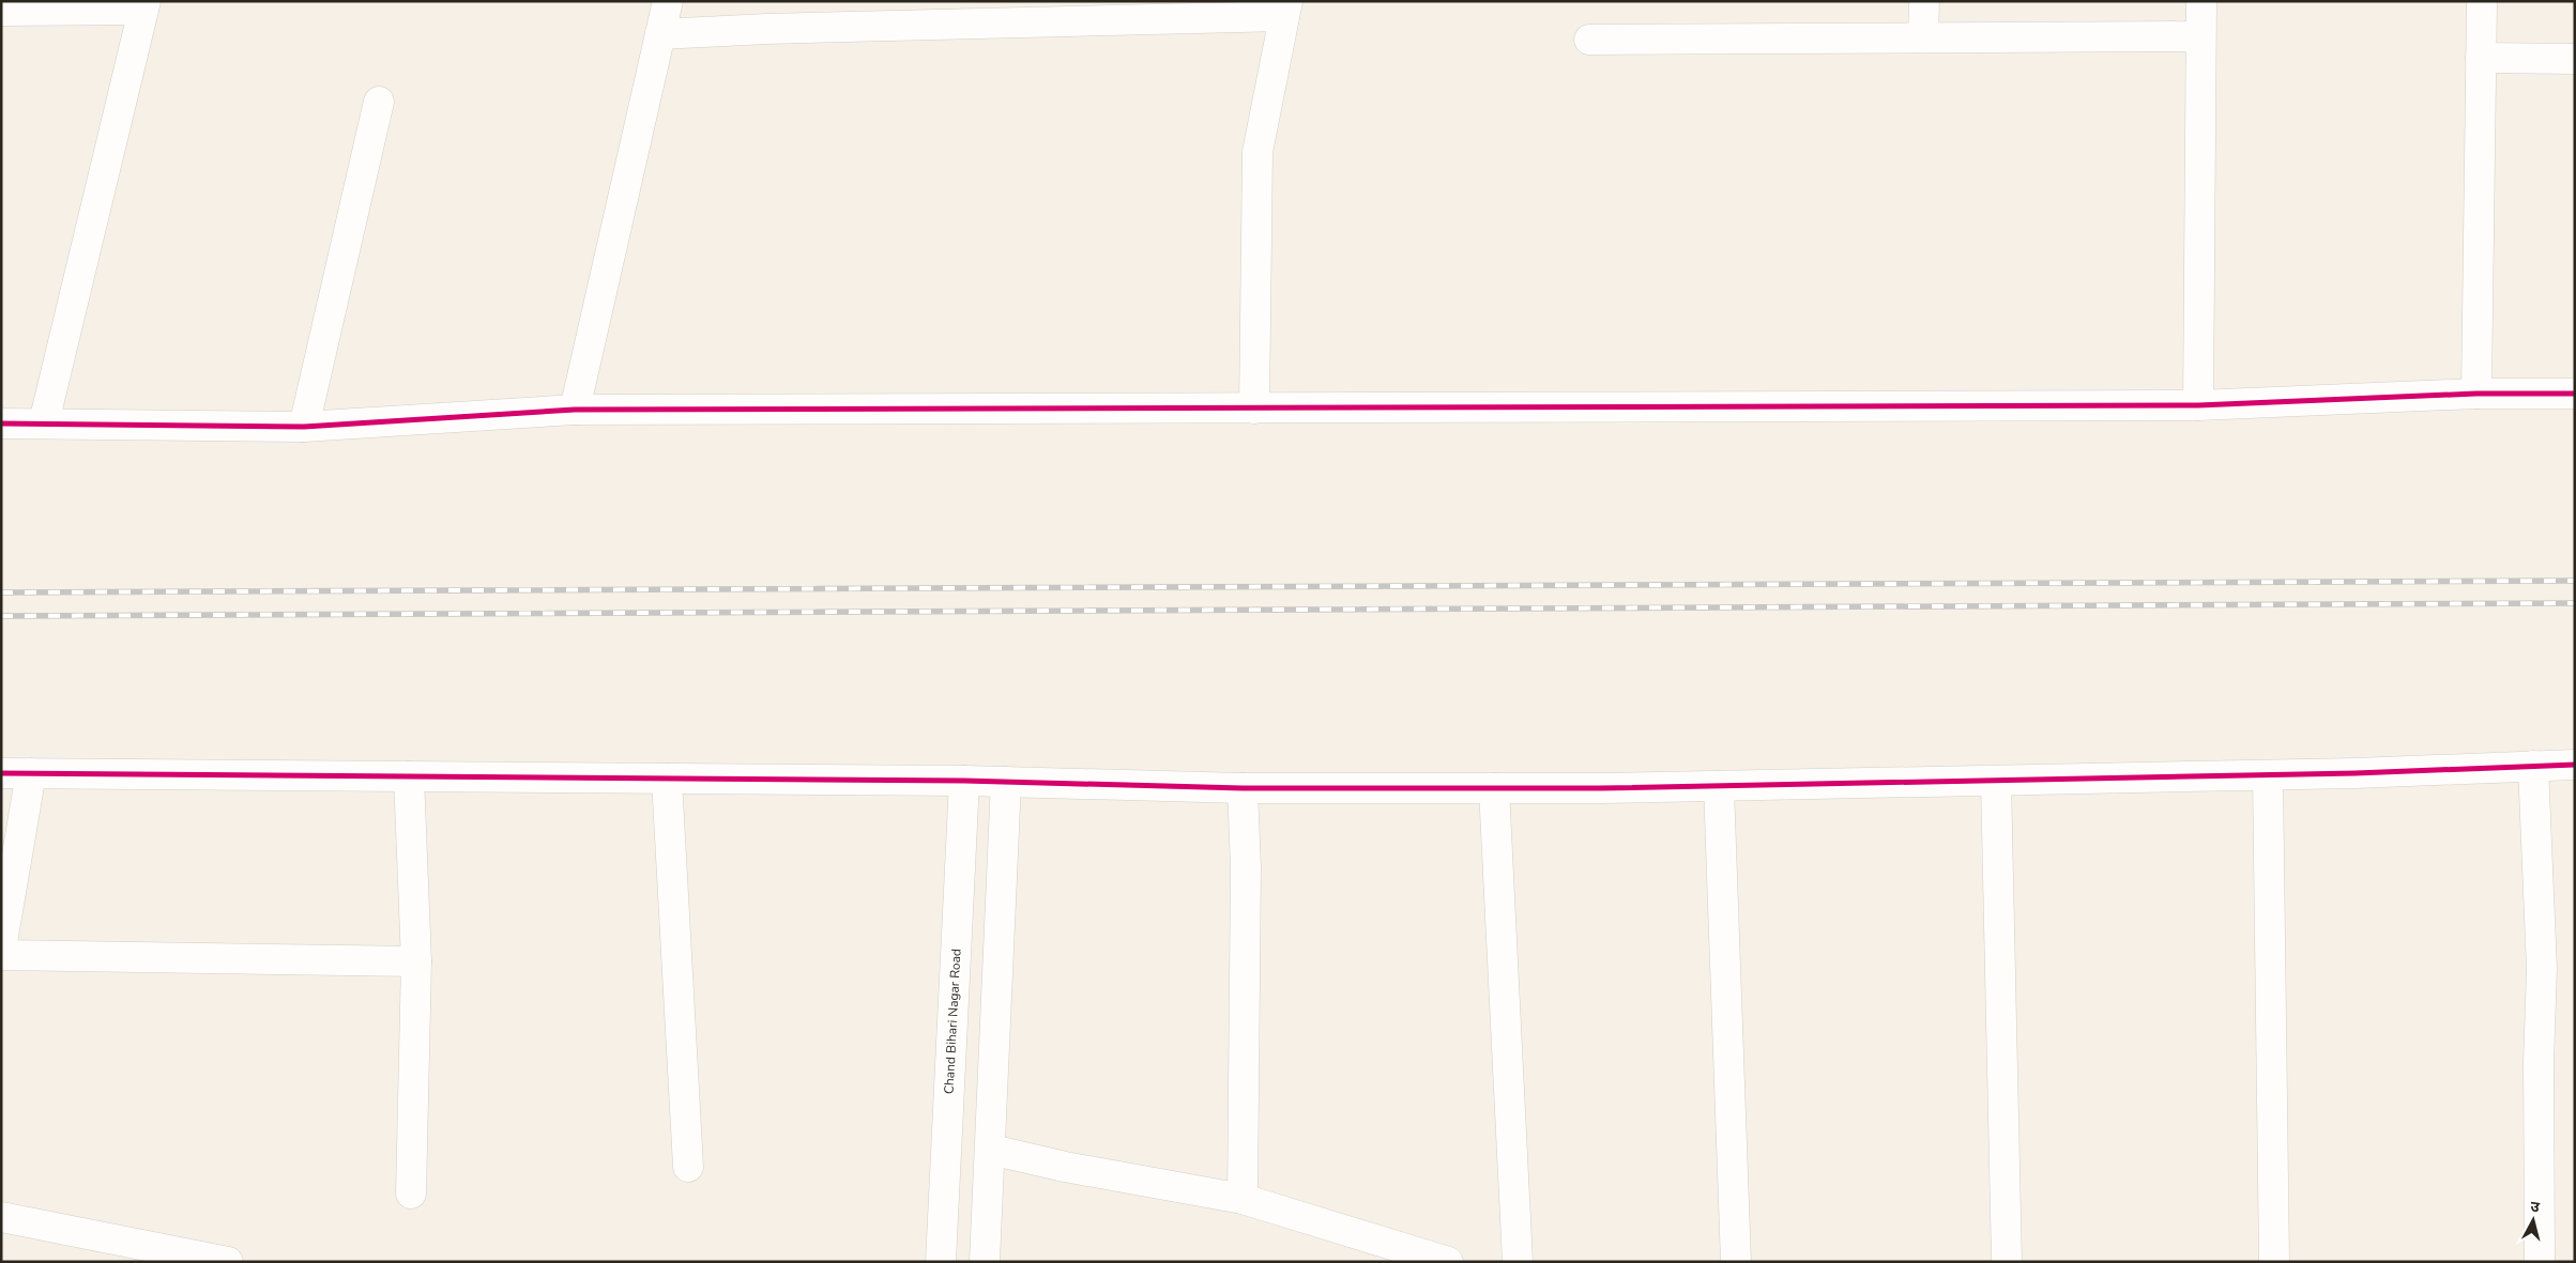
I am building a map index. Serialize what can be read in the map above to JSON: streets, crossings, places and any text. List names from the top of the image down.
{
  "streets": {
    "street": ["Chand Bihari Nagar Road"]
  },
  "north": "top"
}
